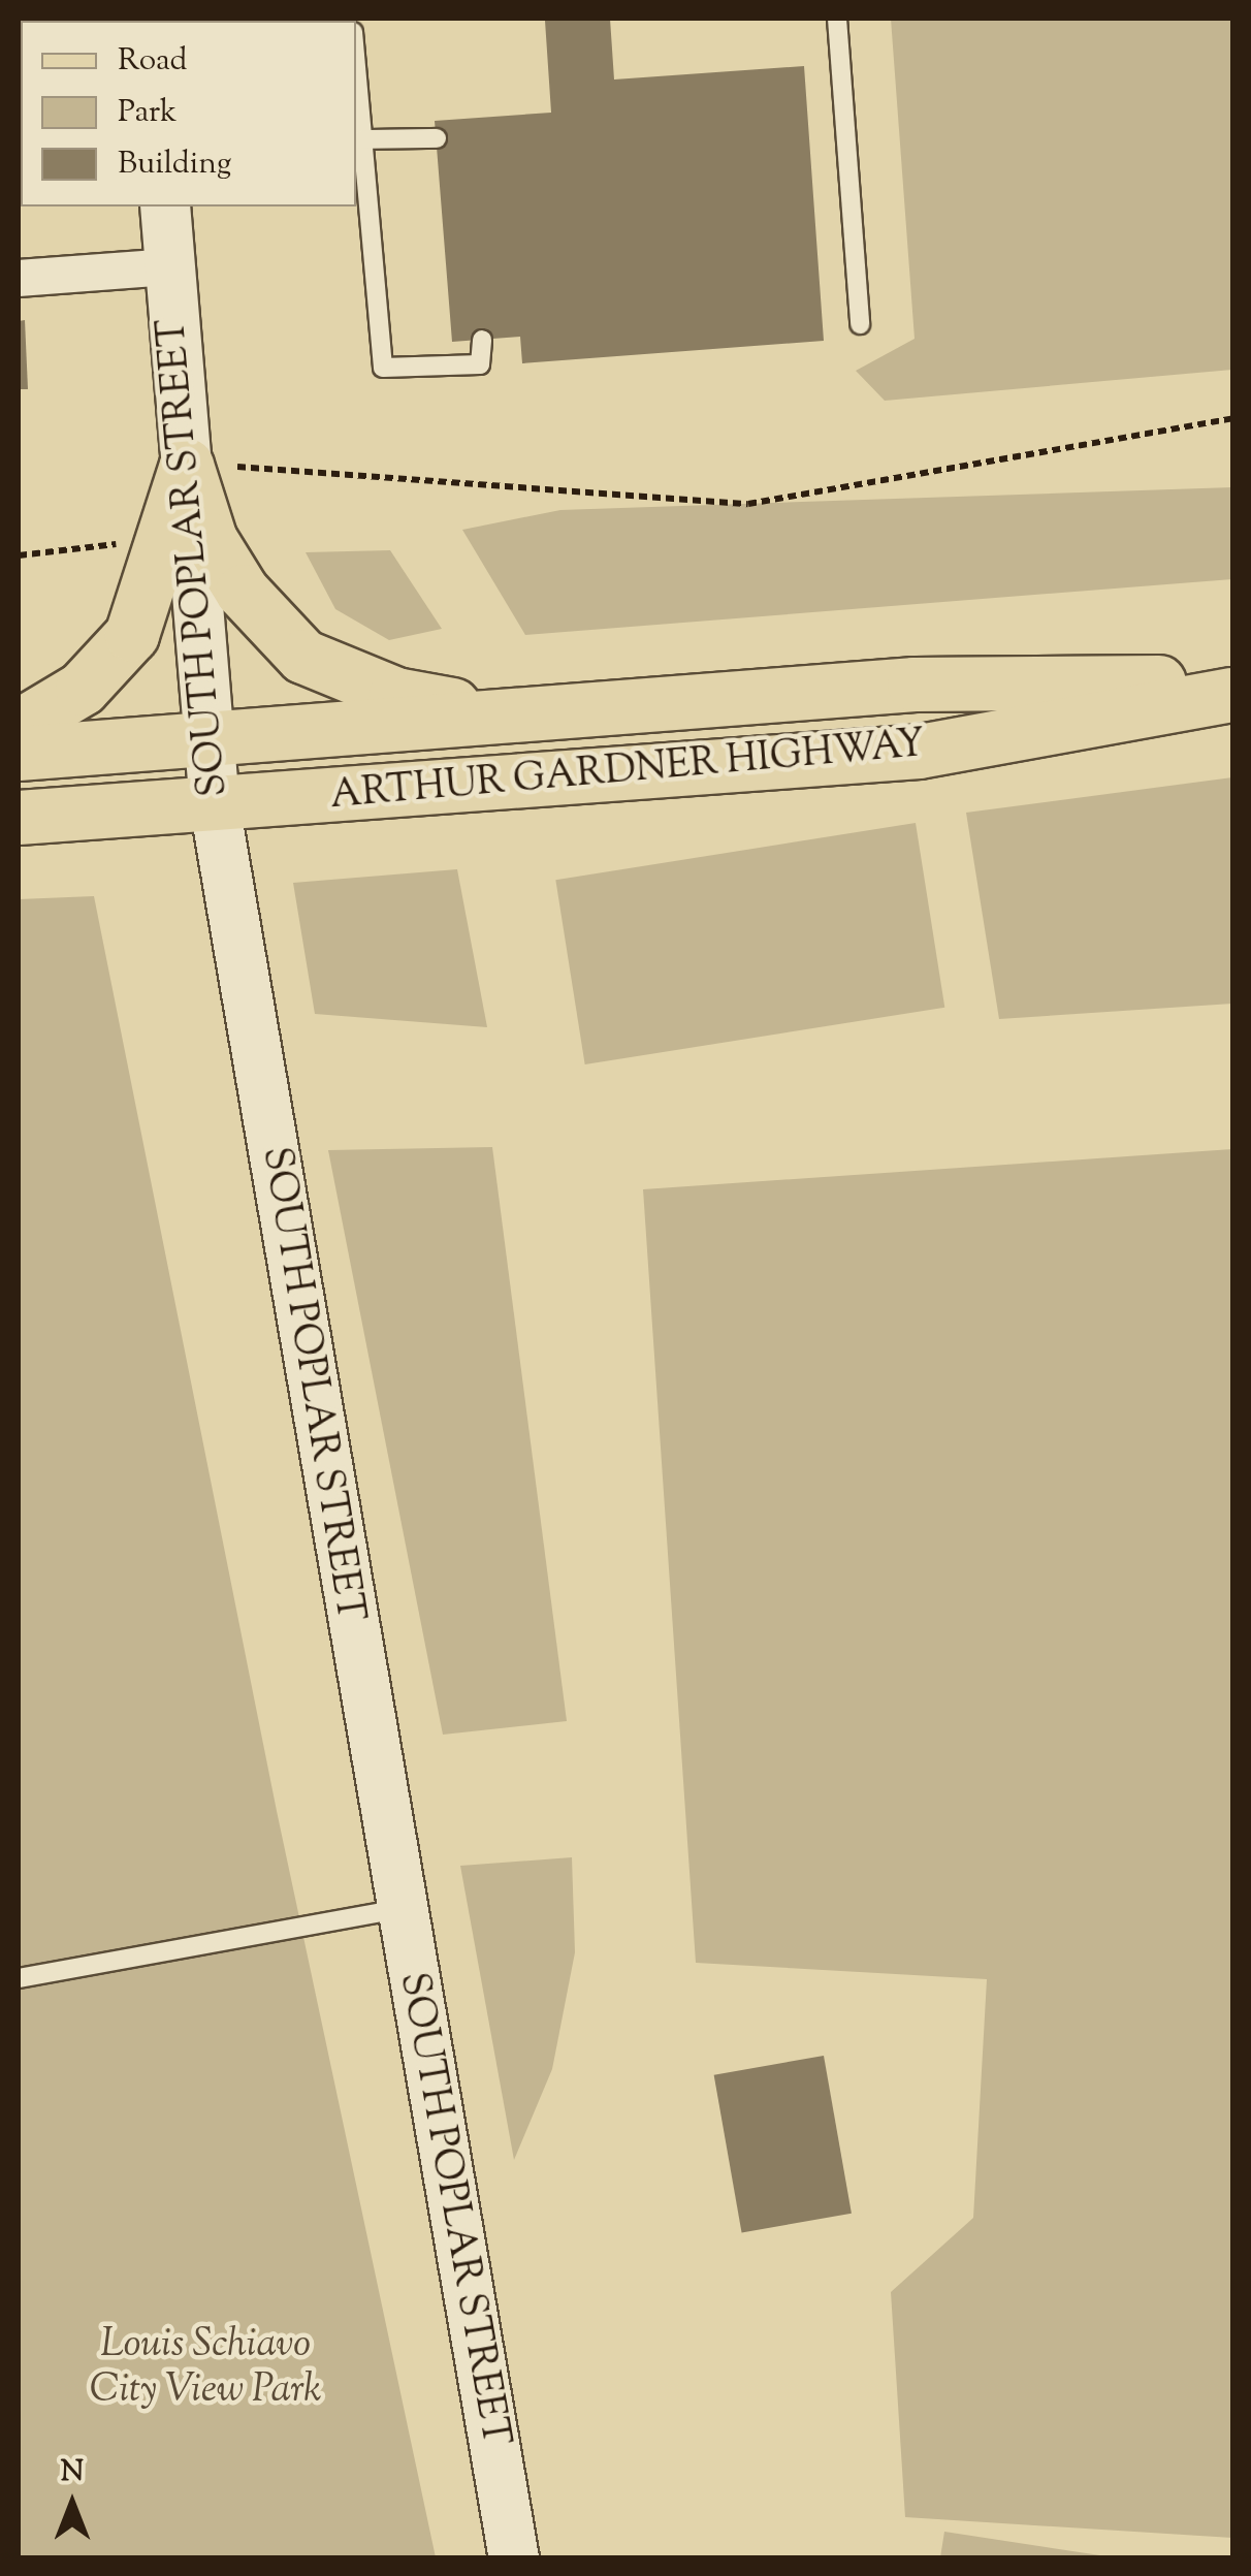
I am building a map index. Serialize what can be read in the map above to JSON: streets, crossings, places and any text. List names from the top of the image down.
{
  "streets": {
    "main road": ["ARTHUR GARDNER HIGHWAY"],
    "street": ["SOUTH POPLAR STREET"]
  },
  "crossings": [
    ["SOUTH POPLAR STREET", "ARTHUR GARDNER HIGHWAY"]
  ],
  "parks": ["Louis Schiavo City View Park"],
  "legend": ["Road", "Park", "Building"],
  "north": "top"
}
